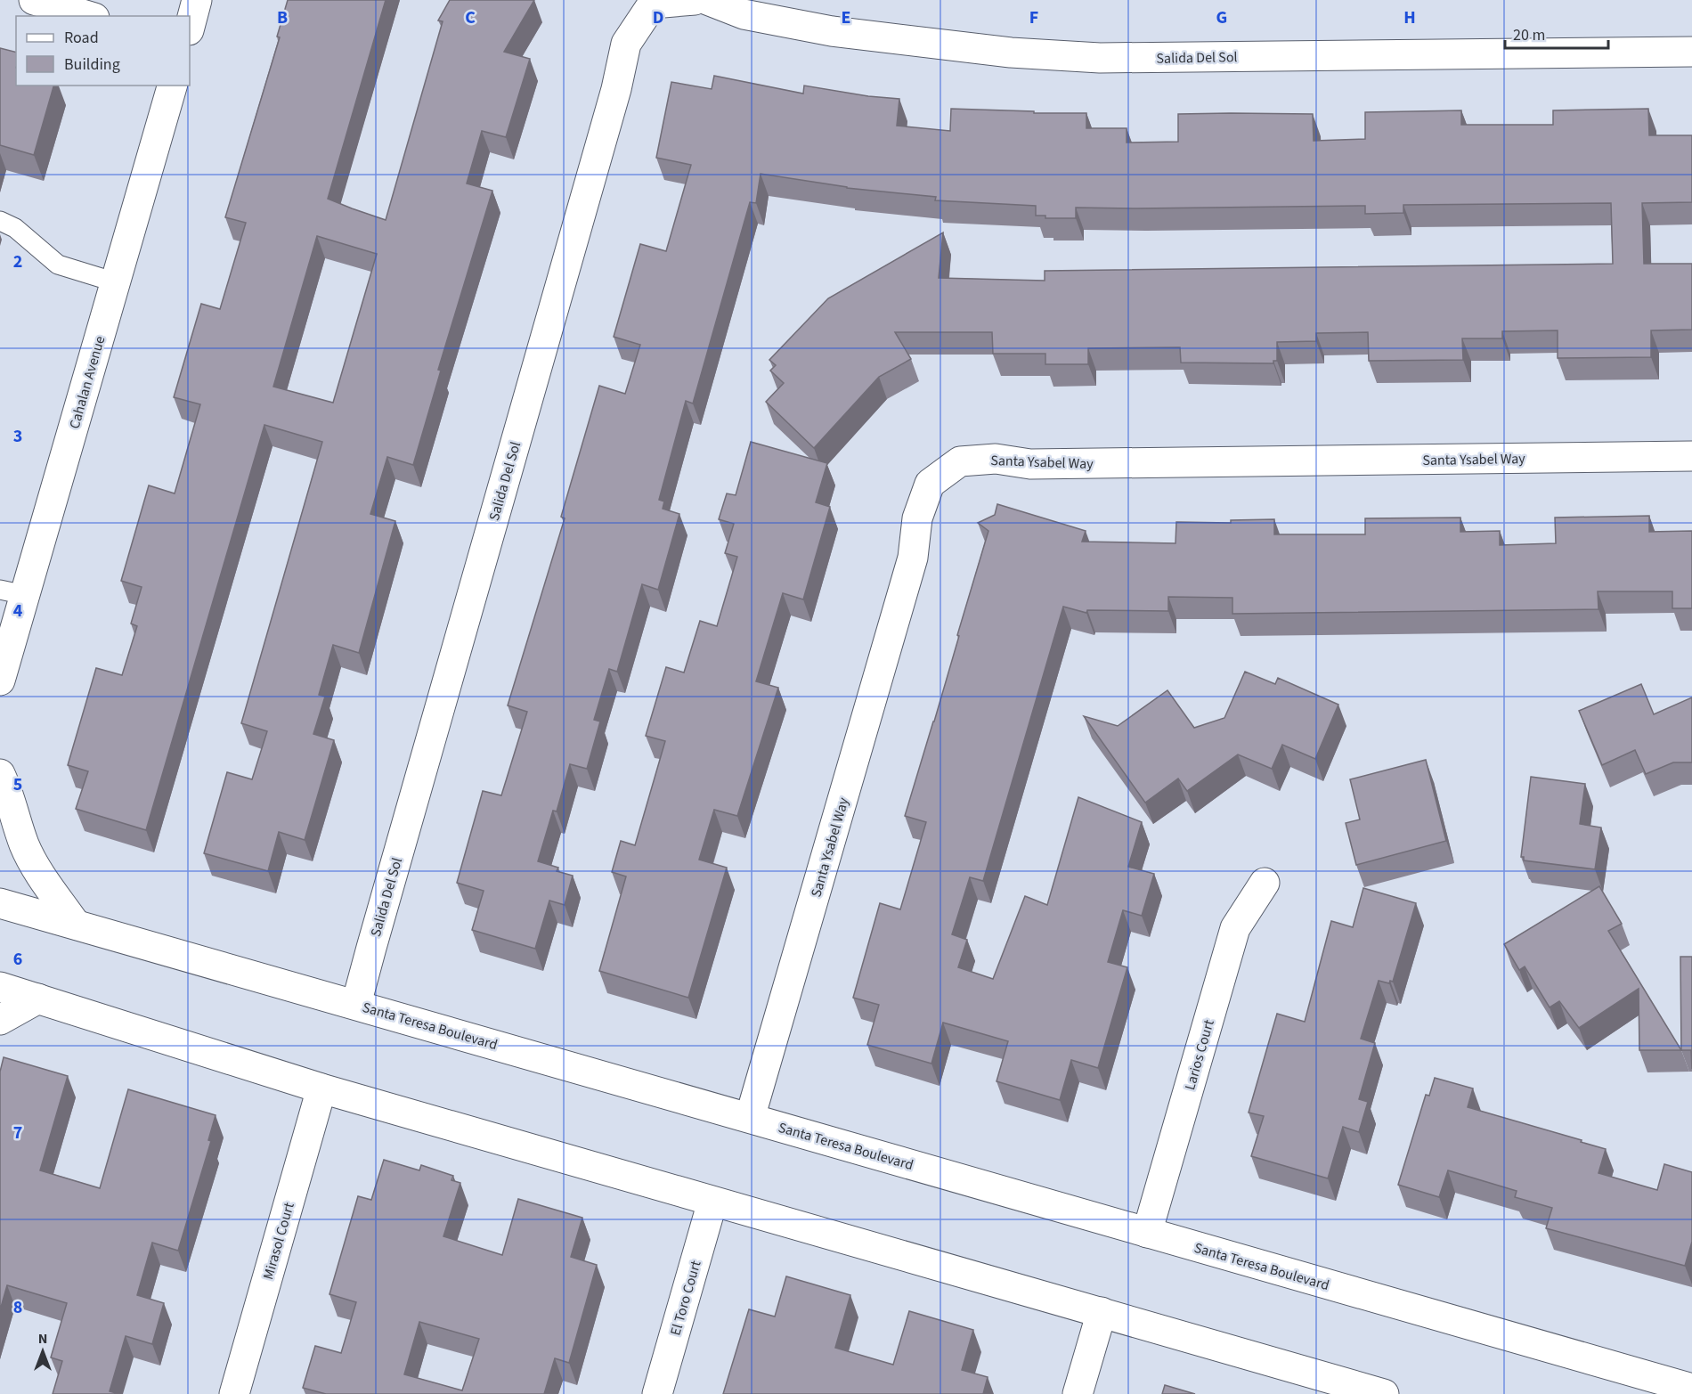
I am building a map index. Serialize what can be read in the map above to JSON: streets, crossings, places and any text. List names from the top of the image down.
{
  "streets": {
    "street": [
      "Salida Del Sol",
      "Cahalan Avenue",
      "Santa Ysabel Way",
      "Santa Teresa Boulevard",
      "Larios Court",
      "Mirasol Court",
      "El Toro Court"
    ]
  },
  "crossings": [
    ["Salida Del Sol", "Santa Teresa Boulevard"],
    ["Santa Ysabel Way", "Santa Teresa Boulevard"],
    ["Santa Teresa Boulevard", "Larios Court"]
  ],
  "legend": ["Road", "Building"],
  "scale_bar": "20 m",
  "north": "top",
  "grid": {
    "columns": [
      "B",
      "C",
      "D",
      "E",
      "F",
      "G",
      "H"
    ],
    "rows": [
      "2",
      "3",
      "4",
      "5",
      "6",
      "7",
      "8"
    ]
  }
}
